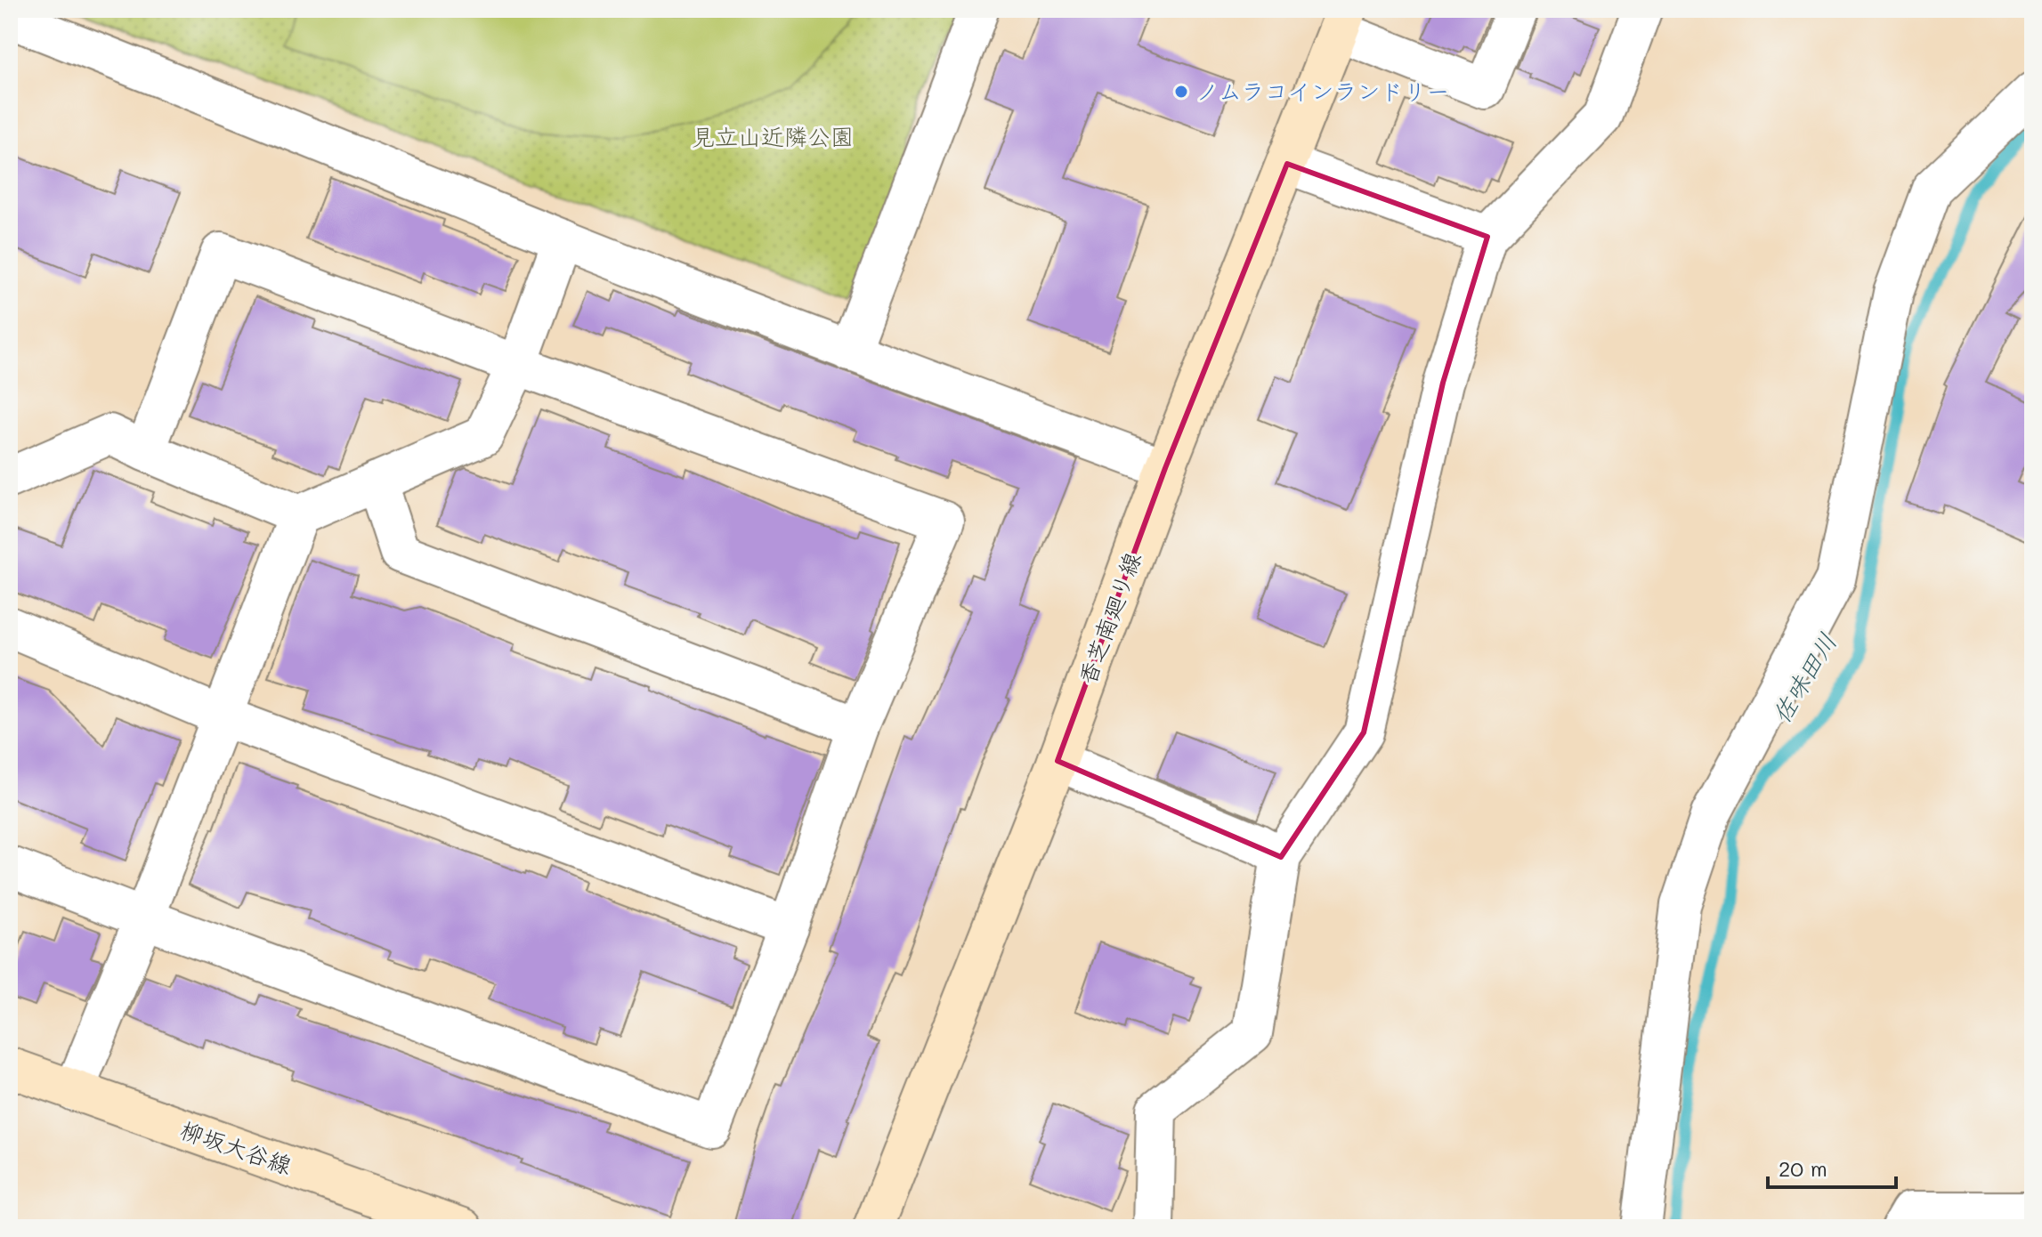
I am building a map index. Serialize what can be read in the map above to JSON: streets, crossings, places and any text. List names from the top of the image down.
{
  "streets": {
    "street": ["香芝南廻り線", "柳坂大谷線"]
  },
  "water": ["佐味田川"],
  "parks": ["見立山近隣公園"],
  "places": ["ノムラコインランドリー"],
  "scale_bar": "20 m"
}
